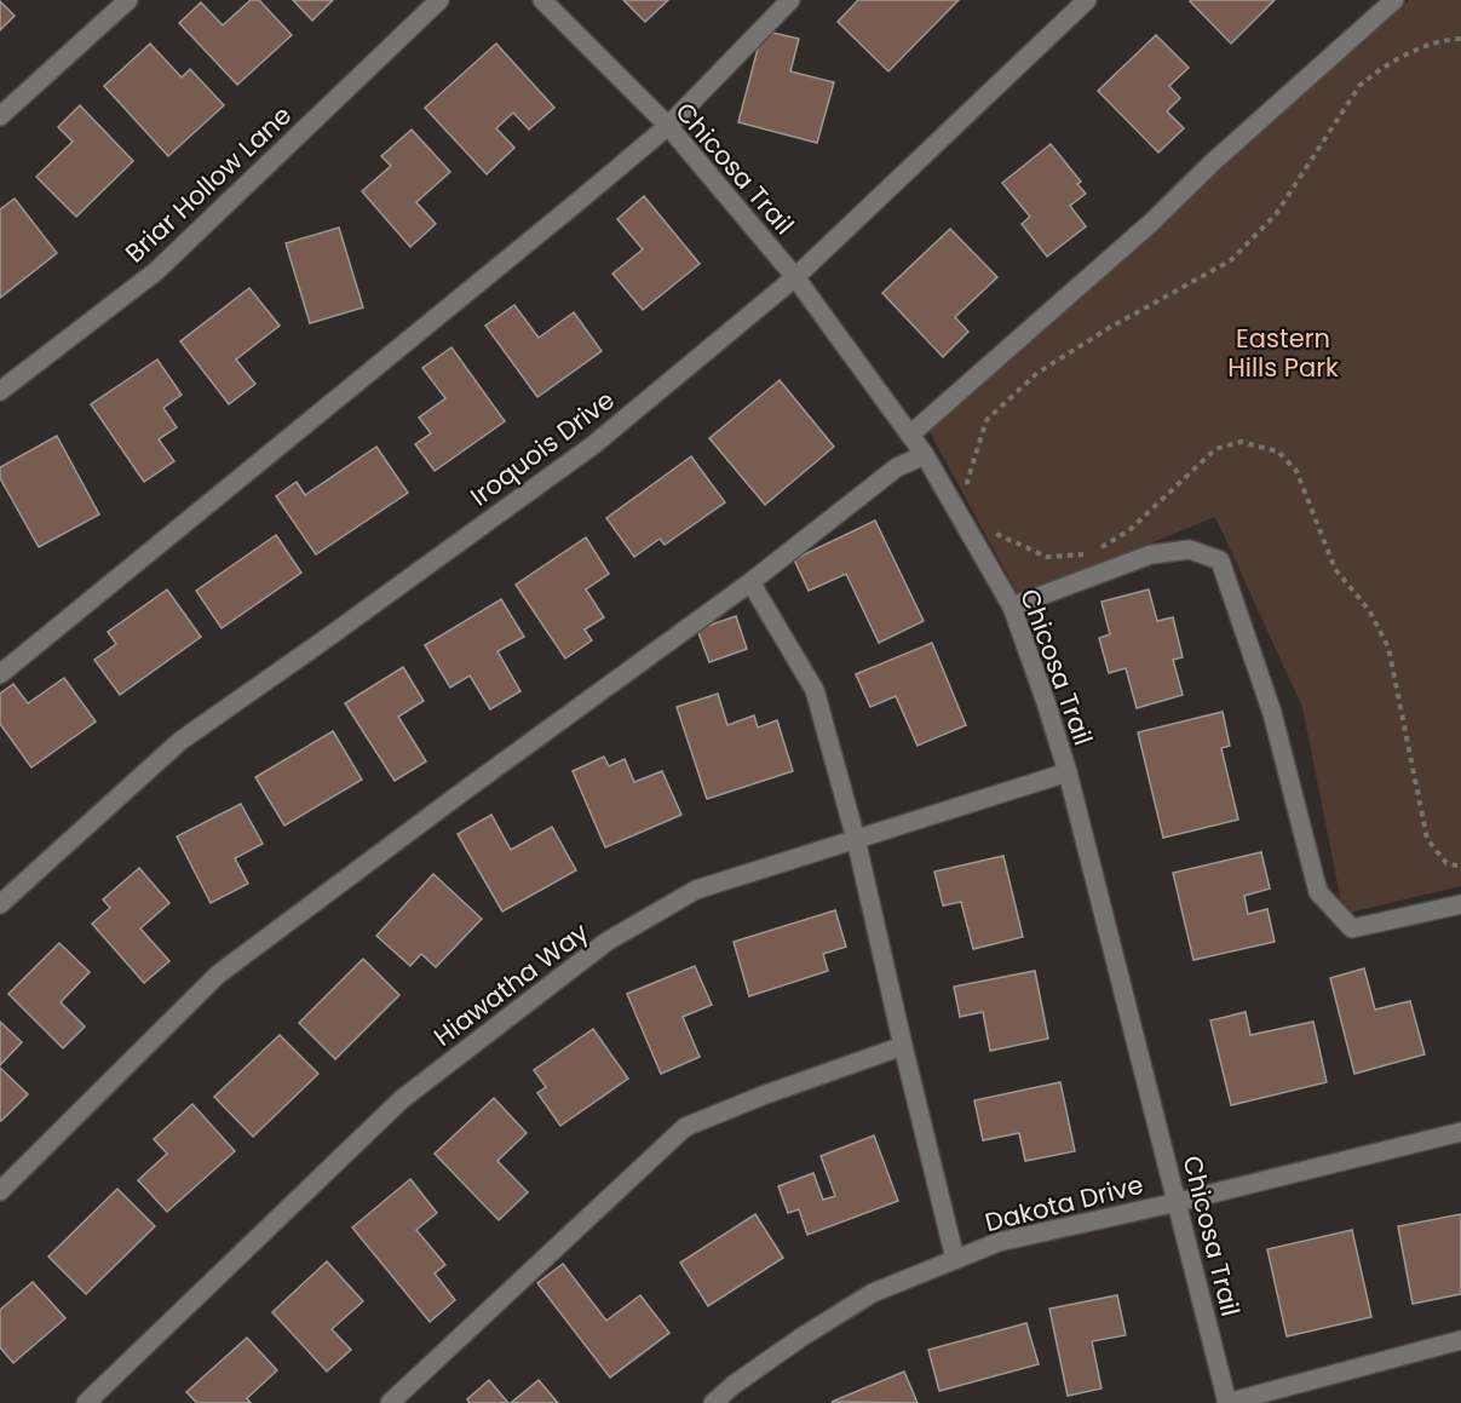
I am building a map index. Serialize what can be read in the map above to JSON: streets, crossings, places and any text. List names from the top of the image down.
{
  "streets": {
    "street": [
      "Chicosa Trail",
      "Briar Hollow Lane",
      "Iroquois Drive",
      "Hiawatha Way",
      "Dakota Drive"
    ]
  },
  "crossings": [
    ["Chicosa Trail", "Iroquois Drive"],
    ["Chicosa Trail", "Hiawatha Way"],
    ["Chicosa Trail", "Dakota Drive"]
  ],
  "parks": ["Eastern Hills Park"]
}
